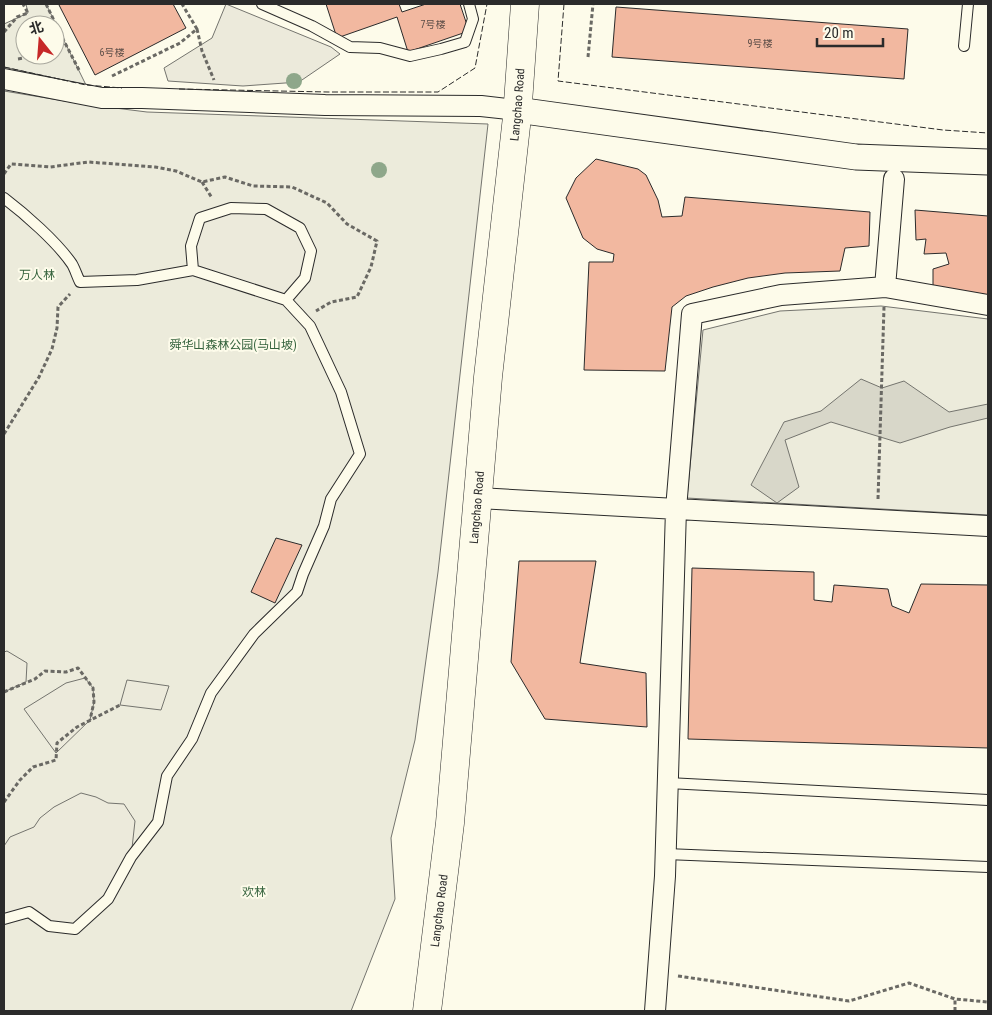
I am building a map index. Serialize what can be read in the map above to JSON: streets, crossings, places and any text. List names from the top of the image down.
{
  "streets": {
    "main road": ["Langchao Road"]
  },
  "parks": ["万人林", "舜华山森林公园(马山坡)", "欢林"],
  "house_numbers": ["7号楼", "9号楼", "6号楼"],
  "scale_bar": "20 m",
  "north": "top"
}
